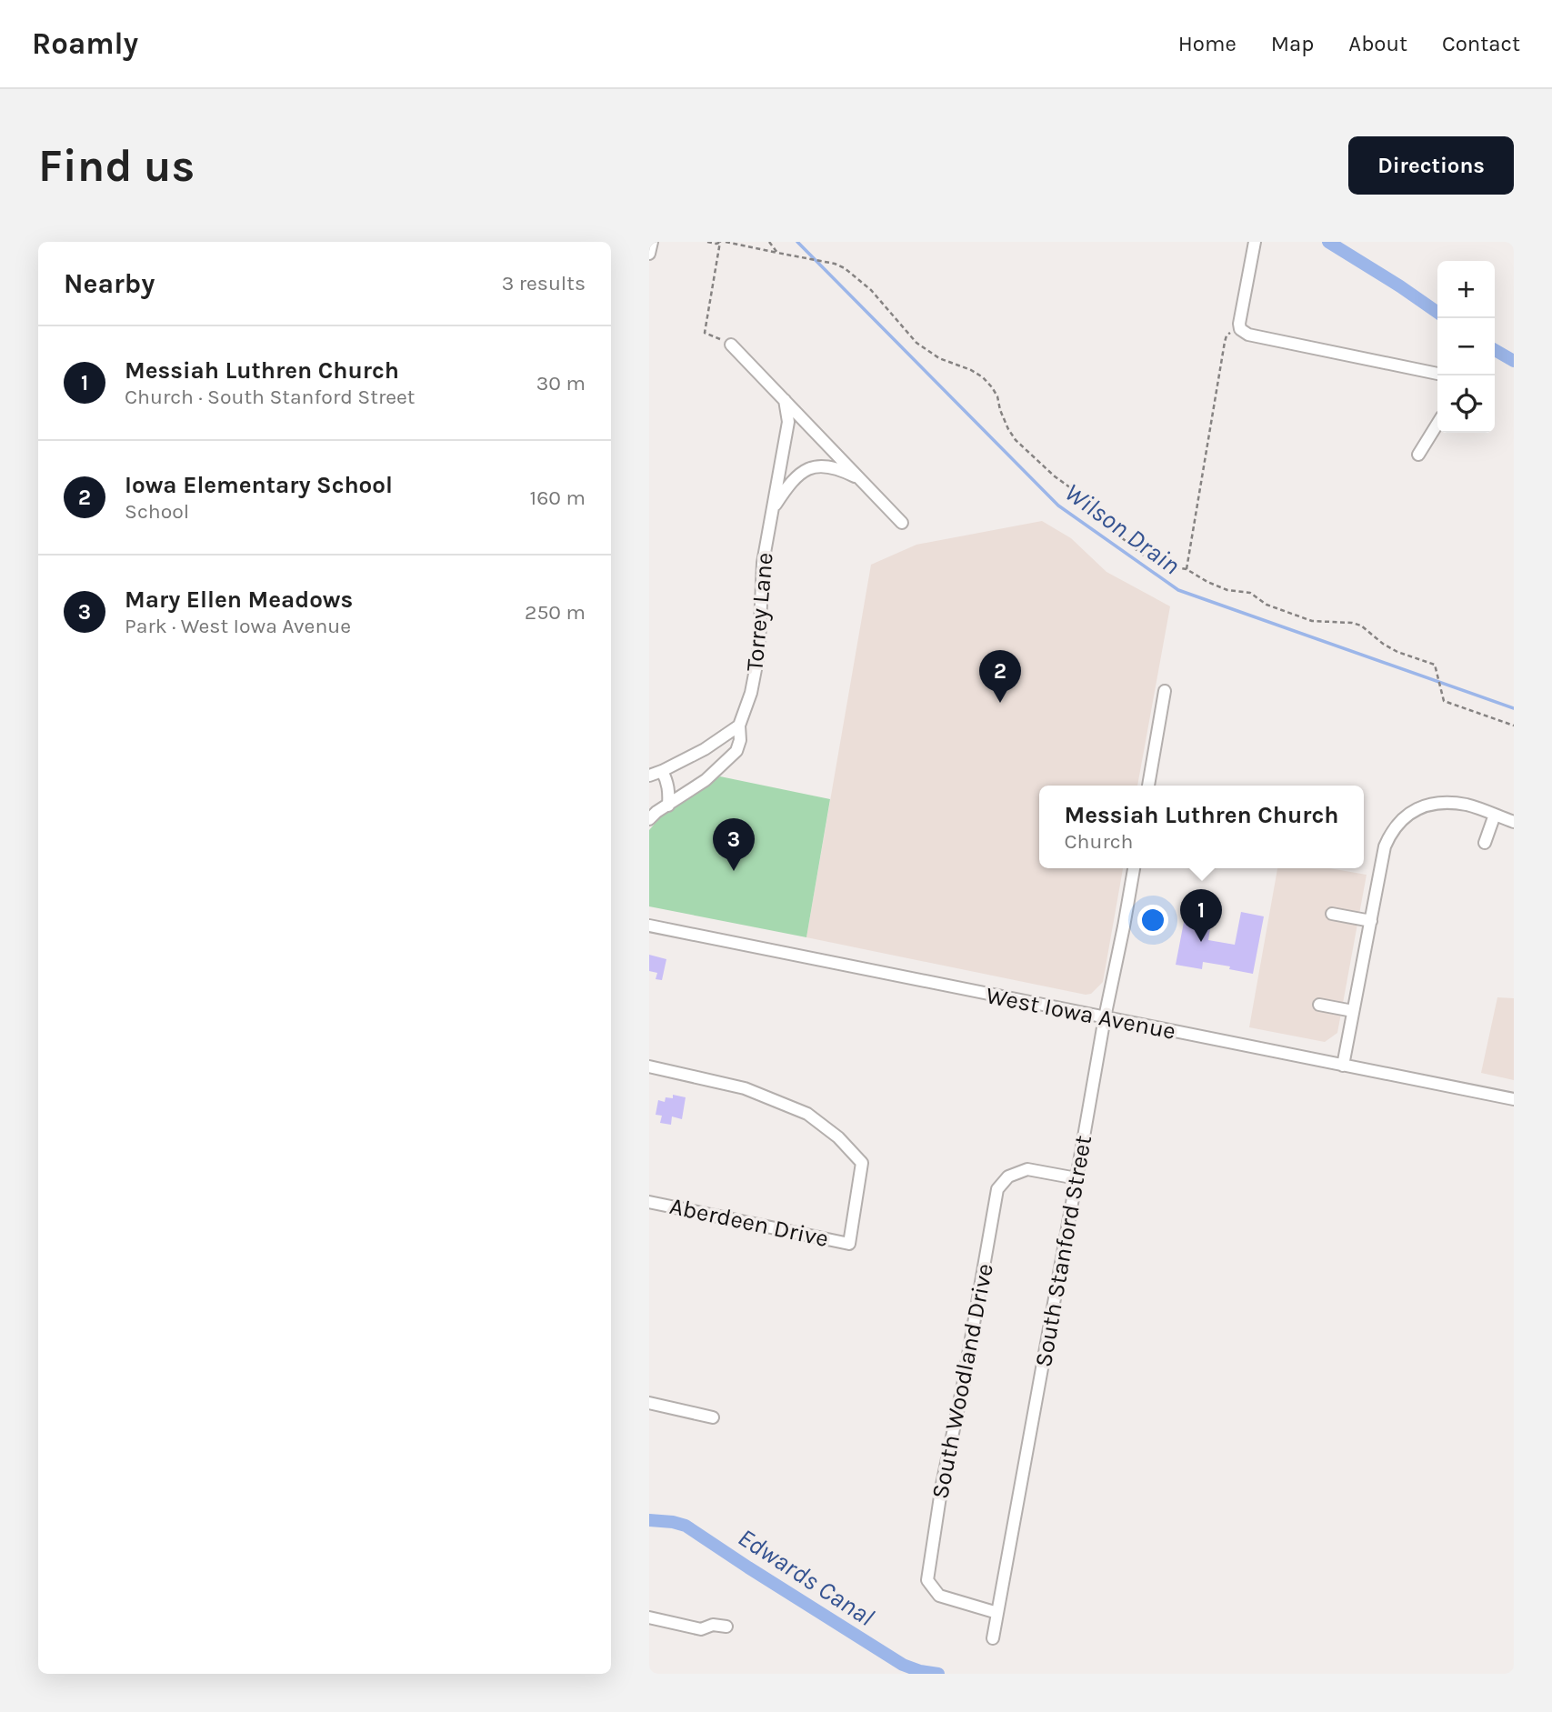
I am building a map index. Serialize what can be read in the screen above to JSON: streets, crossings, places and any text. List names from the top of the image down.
{
  "streets": {
    "street": [
      "Torrey Lane",
      "West Iowa Avenue",
      "Aberdeen Drive",
      "South Stanford Street",
      "South Woodland Drive"
    ]
  },
  "crossings": [
    ["West Iowa Avenue", "South Stanford Street"],
    ["South Stanford Street", "South Woodland Drive"]
  ],
  "water": ["Wilson Drain", "Edwards Canal"],
  "page": {
    "header": "Roamly",
    "nav": [
      "Home",
      "Map",
      "About",
      "Contact"
    ],
    "buttons": "Directions",
    "title": "Find us",
    "heading": ["Nearby", "3 results"],
    "map_buttons": ["+", "−"],
    "list": [
      {
        "mark": "1",
        "name": "Messiah Luthren Church",
        "note": "Church · South Stanford Street",
        "value": "30 m"
      },
      {
        "mark": "2",
        "name": "Iowa Elementary School",
        "note": "School",
        "value": "160 m"
      },
      {
        "mark": "3",
        "name": "Mary Ellen Meadows",
        "note": "Park · West Iowa Avenue",
        "value": "250 m"
      }
    ],
    "pins": ["2", "3", "1"],
    "popup": ["Messiah Luthren Church", "Church"]
  }
}
